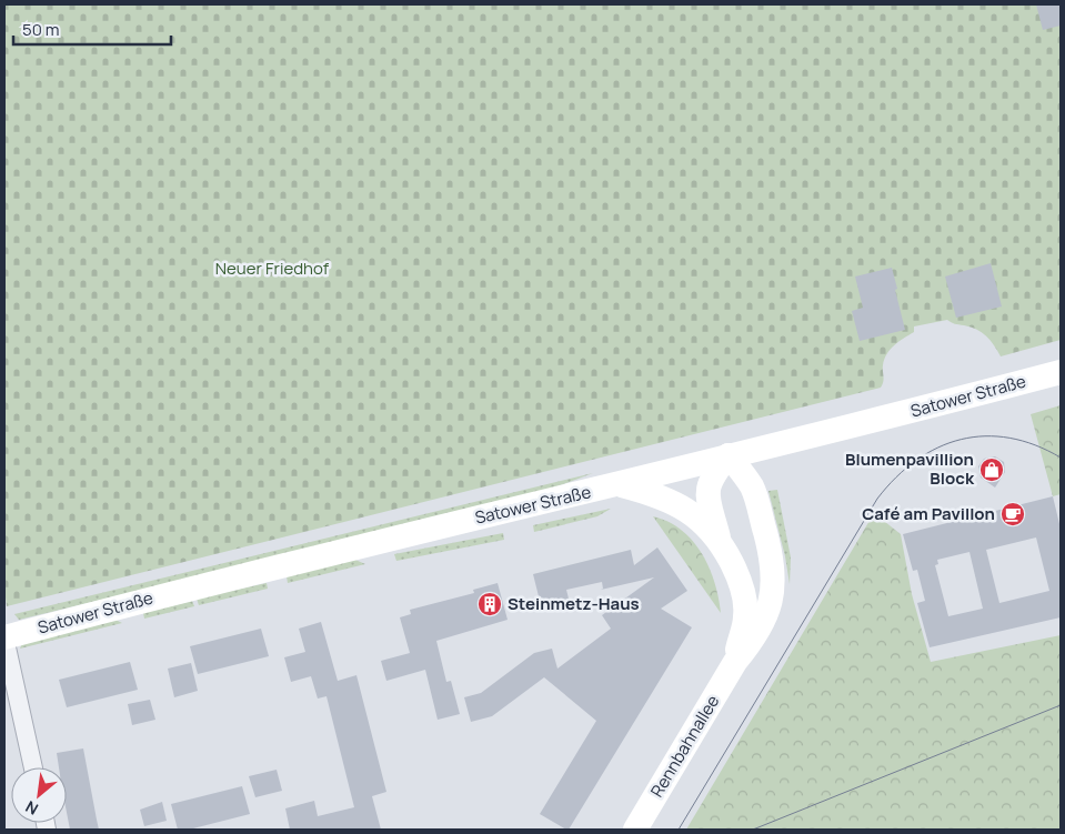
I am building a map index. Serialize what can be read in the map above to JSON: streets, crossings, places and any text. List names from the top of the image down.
{
  "streets": {
    "main road": ["Satower Straße", "Rennbahnallee"]
  },
  "crossings": [
    ["Satower Straße", "Rennbahnallee"]
  ],
  "parks": ["Neuer Friedhof"],
  "places": {
    "shop": ["Blumenpavillion Block"],
    "cafe": ["Café am Pavillon"],
    "building": ["Steinmetz-Haus"]
  },
  "scale_bar": "50 m",
  "north": "bottom left"
}
